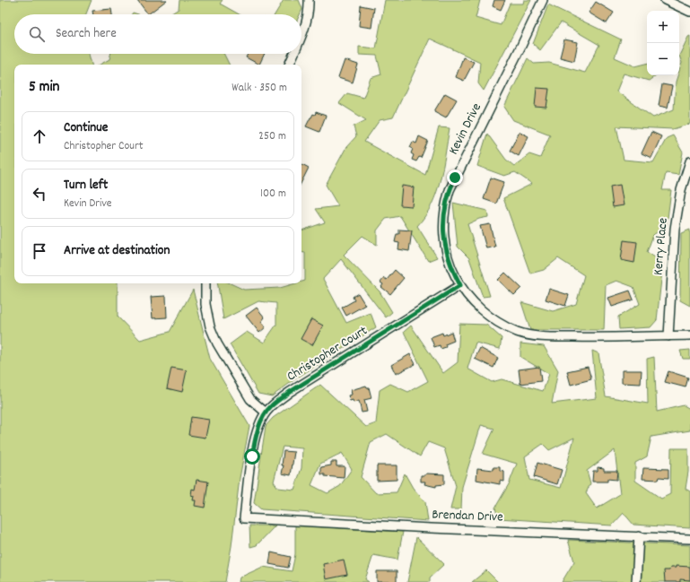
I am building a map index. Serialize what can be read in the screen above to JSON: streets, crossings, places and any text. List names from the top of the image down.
{
  "streets": {
    "street": [
      "Kevin Drive",
      "Kerry Place",
      "Christopher Court",
      "Brendan Drive"
    ]
  },
  "crossings": [
    ["Kevin Drive", "Kerry Place"],
    ["Kevin Drive", "Christopher Court"],
    ["Christopher Court", "Brendan Drive"]
  ],
  "page": {
    "map_buttons": ["+", "−"],
    "search": "Search here",
    "heading": ["5 min", "Walk · 350 m"],
    "list": [
      ["Continue", "Christopher Court", "250 m"],
      ["Turn left", "Kevin Drive", "100 m"],
      "Arrive at destination"
    ]
  }
}
